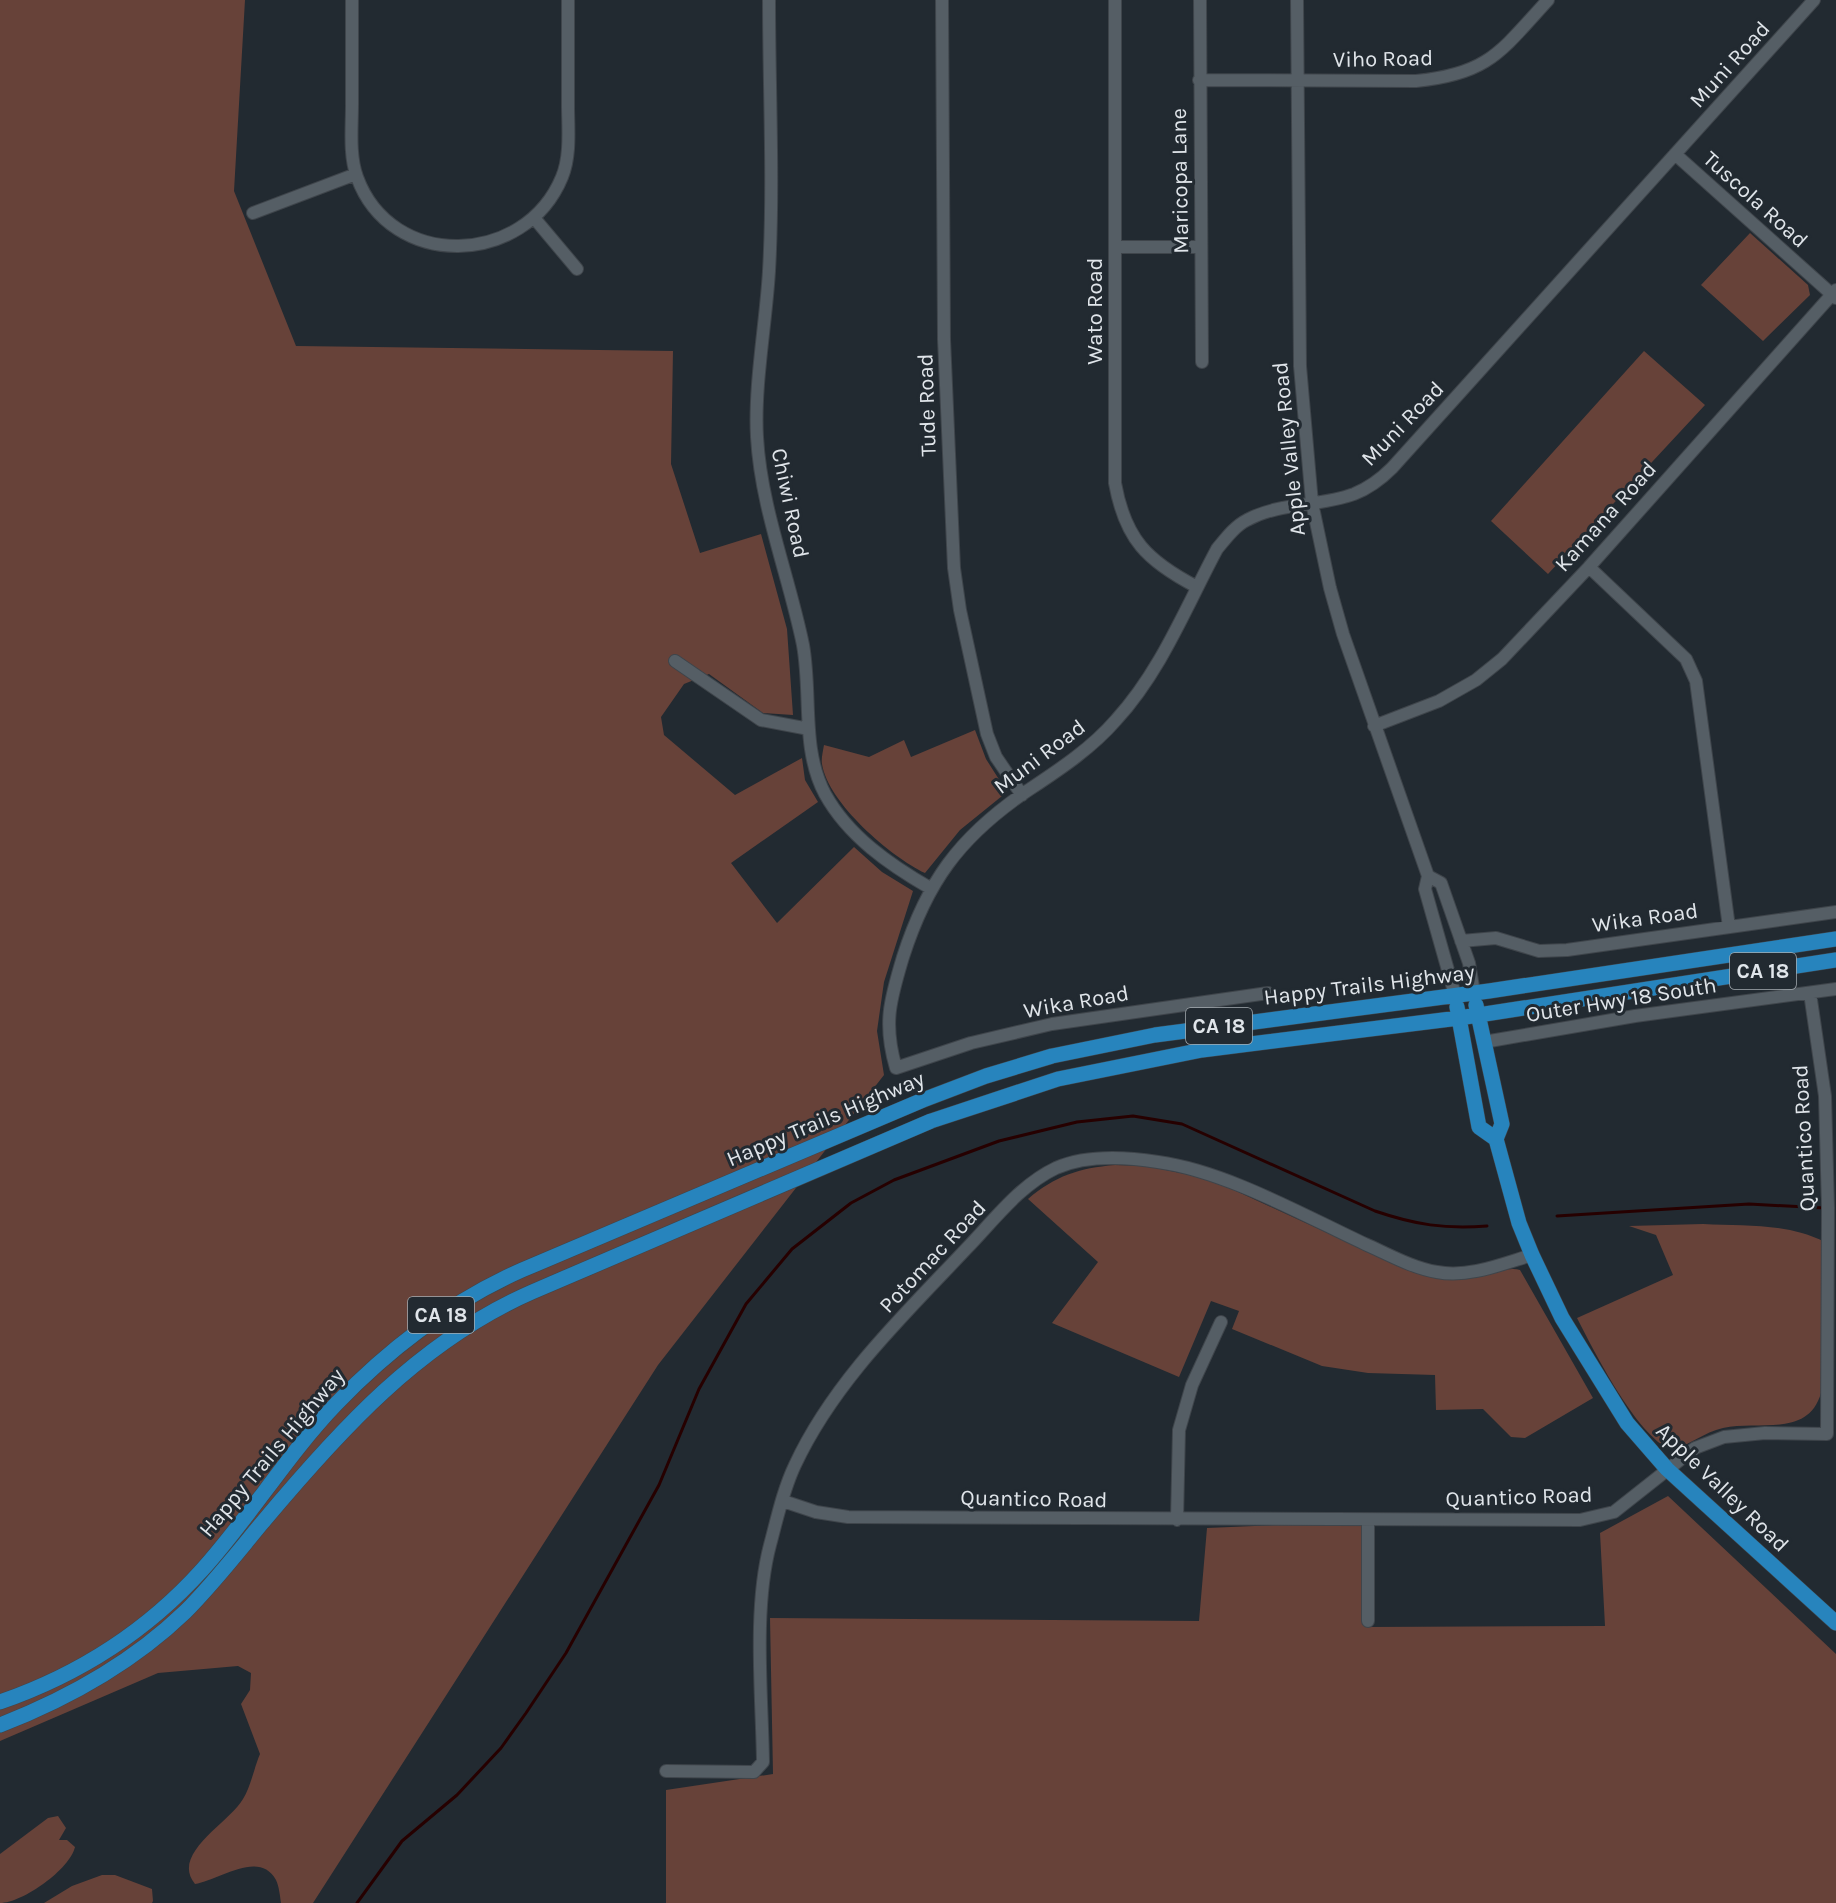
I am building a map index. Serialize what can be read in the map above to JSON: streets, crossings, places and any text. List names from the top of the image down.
{
  "streets": {
    "main road": ["Apple Valley Road", "CA 18", "Happy Trails Highway"],
    "street": [
      "Viho Road",
      "Muni Road",
      "Maricopa Lane",
      "Tuscola Road",
      "Wato Road",
      "Tude Road",
      "Chiwi Road",
      "Kamana Road",
      "Wika Road",
      "Outer Hwy 18 South",
      "Quantico Road",
      "Potomac Road"
    ]
  },
  "crossings": [
    ["Viho Road", "Maricopa Lane"],
    ["Viho Road", "Apple Valley Road"],
    ["Muni Road", "Tuscola Road"],
    ["Muni Road", "Wato Road"],
    ["Muni Road", "Tude Road"],
    ["Muni Road", "Apple Valley Road"],
    ["Muni Road", "Chiwi Road"],
    ["Muni Road", "Wika Road"],
    ["Tuscola Road", "Kamana Road"],
    ["Apple Valley Road", "Kamana Road"],
    ["Apple Valley Road", "Wika Road"],
    ["Apple Valley Road", "Happy Trails Highway"],
    ["Apple Valley Road", "Outer Hwy 18 South"],
    ["Apple Valley Road", "Quantico Road"],
    ["Apple Valley Road", "Potomac Road"],
    ["Outer Hwy 18 South", "Quantico Road"],
    ["Quantico Road", "Potomac Road"]
  ]
}
